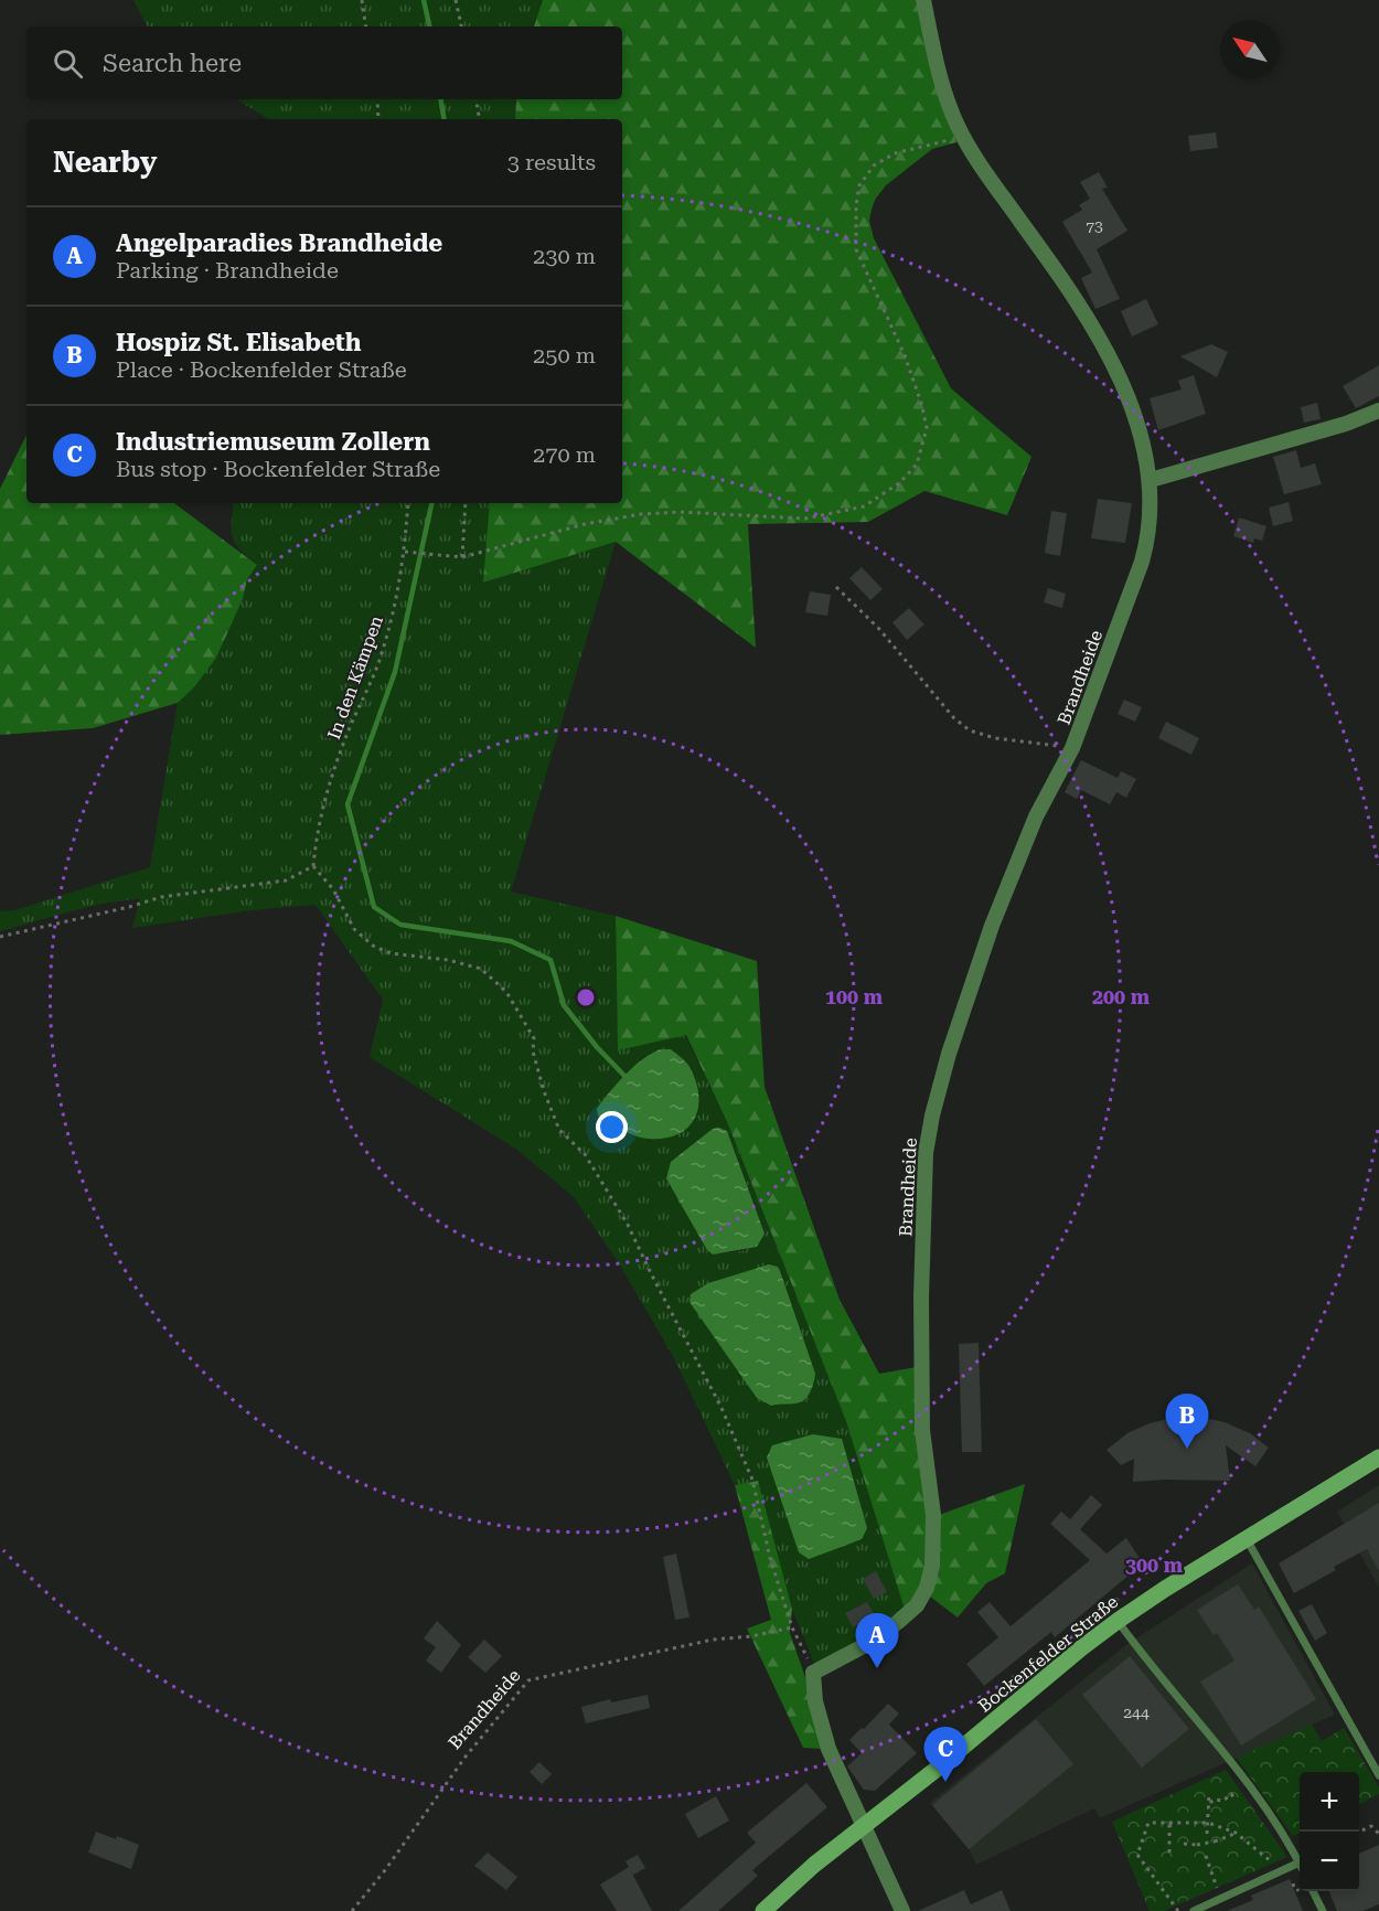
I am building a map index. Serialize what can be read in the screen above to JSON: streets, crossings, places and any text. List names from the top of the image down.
{
  "streets": {
    "main road": ["Bockenfelder Straße"],
    "street": ["Brandheide"],
    "path": ["In den Kämpen"]
  },
  "house_numbers": ["73", "244"],
  "north": "top left",
  "page": {
    "search": "Search here",
    "heading": ["Nearby", "3 results"],
    "list": [
      {
        "mark": "A",
        "name": "Angelparadies Brandheide",
        "note": "Parking · Brandheide",
        "value": "230 m"
      },
      {
        "mark": "B",
        "name": "Hospiz St. Elisabeth",
        "note": "Place · Bockenfelder Straße",
        "value": "250 m"
      },
      {
        "mark": "C",
        "name": "Industriemuseum Zollern",
        "note": "Bus stop · Bockenfelder Straße",
        "value": "270 m"
      }
    ],
    "pins": ["B", "A", "C"],
    "map_buttons": ["+", "−"]
  },
  "rings": ["100 m", "200 m", "300 m"]
}
